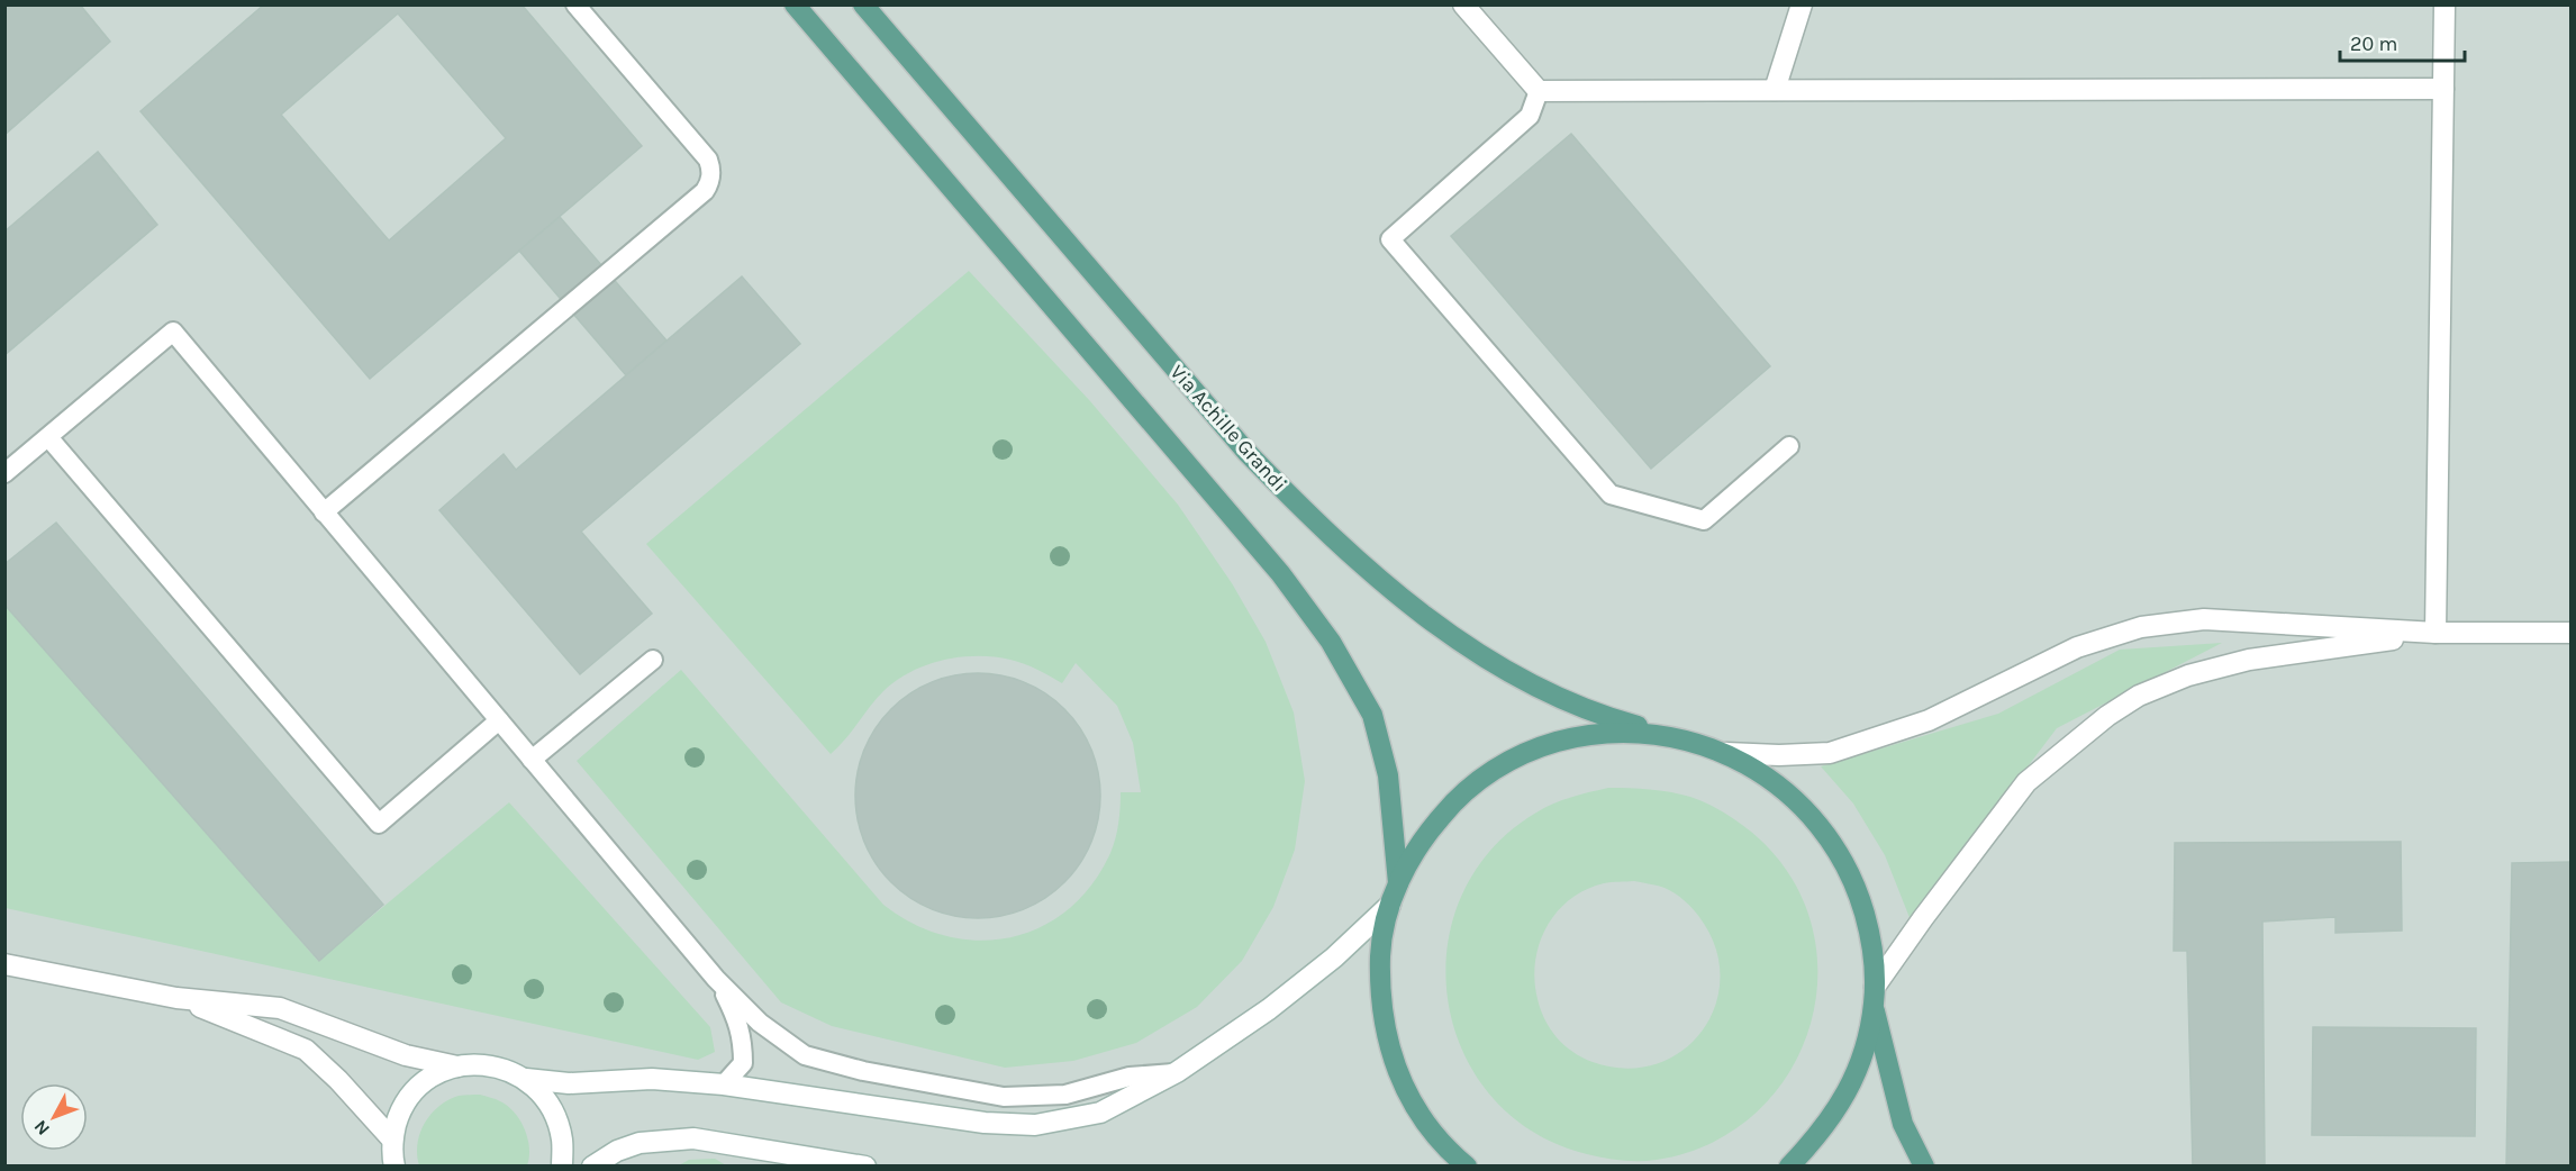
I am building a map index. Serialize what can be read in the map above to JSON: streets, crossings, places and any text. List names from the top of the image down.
{
  "streets": {
    "main road": ["Via Achille Grandi"]
  },
  "scale_bar": "20 m",
  "north": "bottom left"
}
